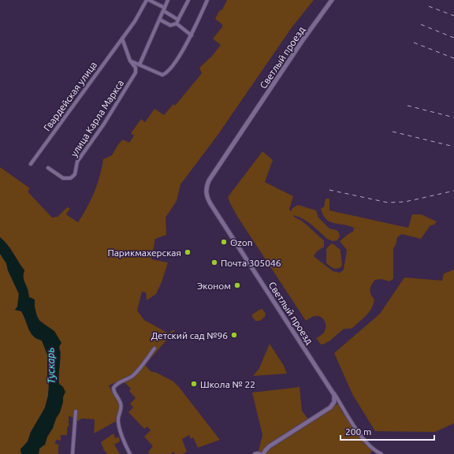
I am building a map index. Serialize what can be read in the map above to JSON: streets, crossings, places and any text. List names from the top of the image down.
{
  "streets": {
    "street": ["Светлый проезд", "Гвардейская улица", "улица Карла Маркса"]
  },
  "crossings": [
    ["Гвардейская улица", "улица Карла Маркса"]
  ],
  "water": ["Тускарь"],
  "places": [
    "Ozon",
    "Парикмахерская",
    "Почта 305046",
    "Эконом",
    "Детский сад №96",
    "Школа № 22"
  ],
  "scale_bar": "200 m"
}
